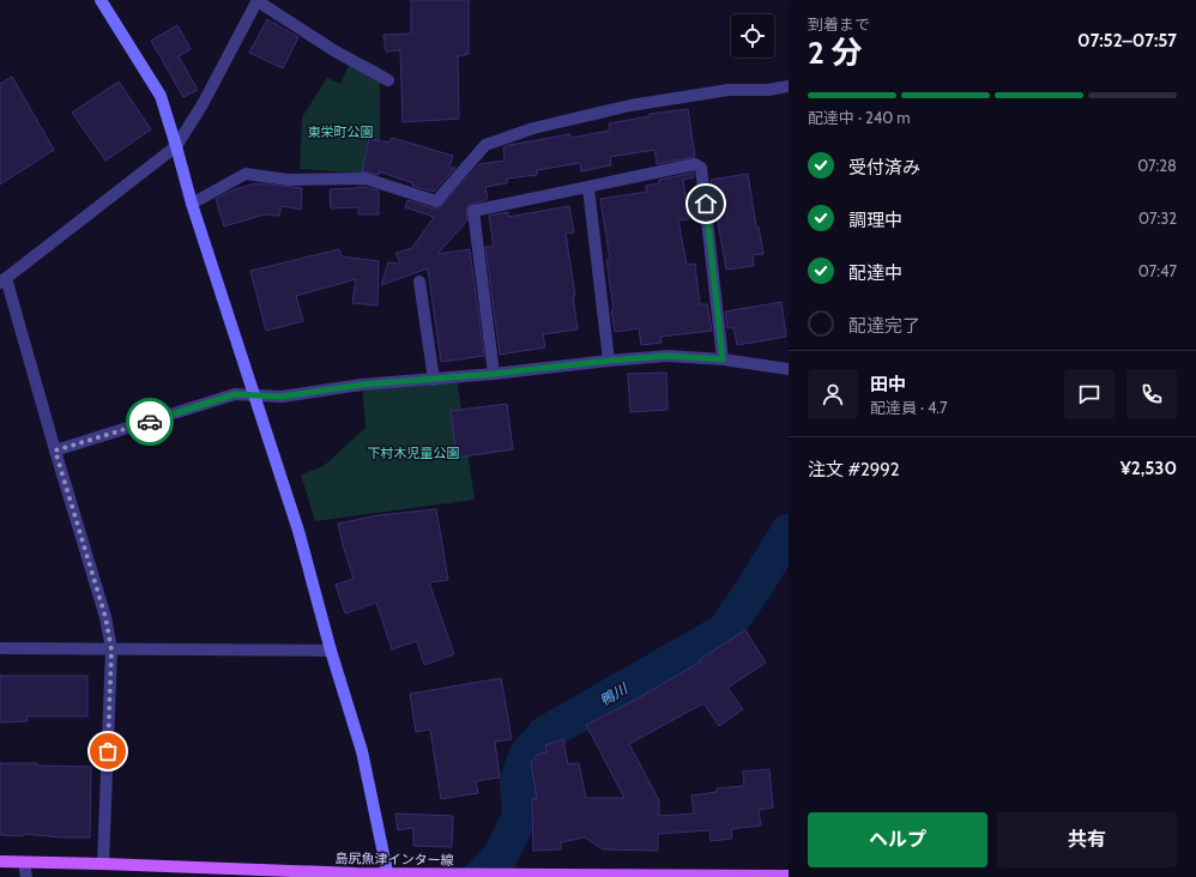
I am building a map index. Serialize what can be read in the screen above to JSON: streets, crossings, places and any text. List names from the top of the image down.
{
  "streets": {
    "main road": ["島尻魚津インター線"]
  },
  "water": ["鴨川"],
  "parks": ["東栄町公園", "下村木児童公園"],
  "page": {
    "heading": ["2 分", "到着まで", "07:52–07:57"],
    "panel": [
      "田中",
      "配達員 · 4.7",
      "注文 #2992",
      "¥2,530"
    ],
    "bar": "配達中 · 240 m",
    "list": [
      ["受付済み", "07:28"],
      ["調理中", "07:32"],
      ["配達中", "07:47"],
      "配達完了"
    ],
    "buttons": ["ヘルプ", "共有"]
  }
}
